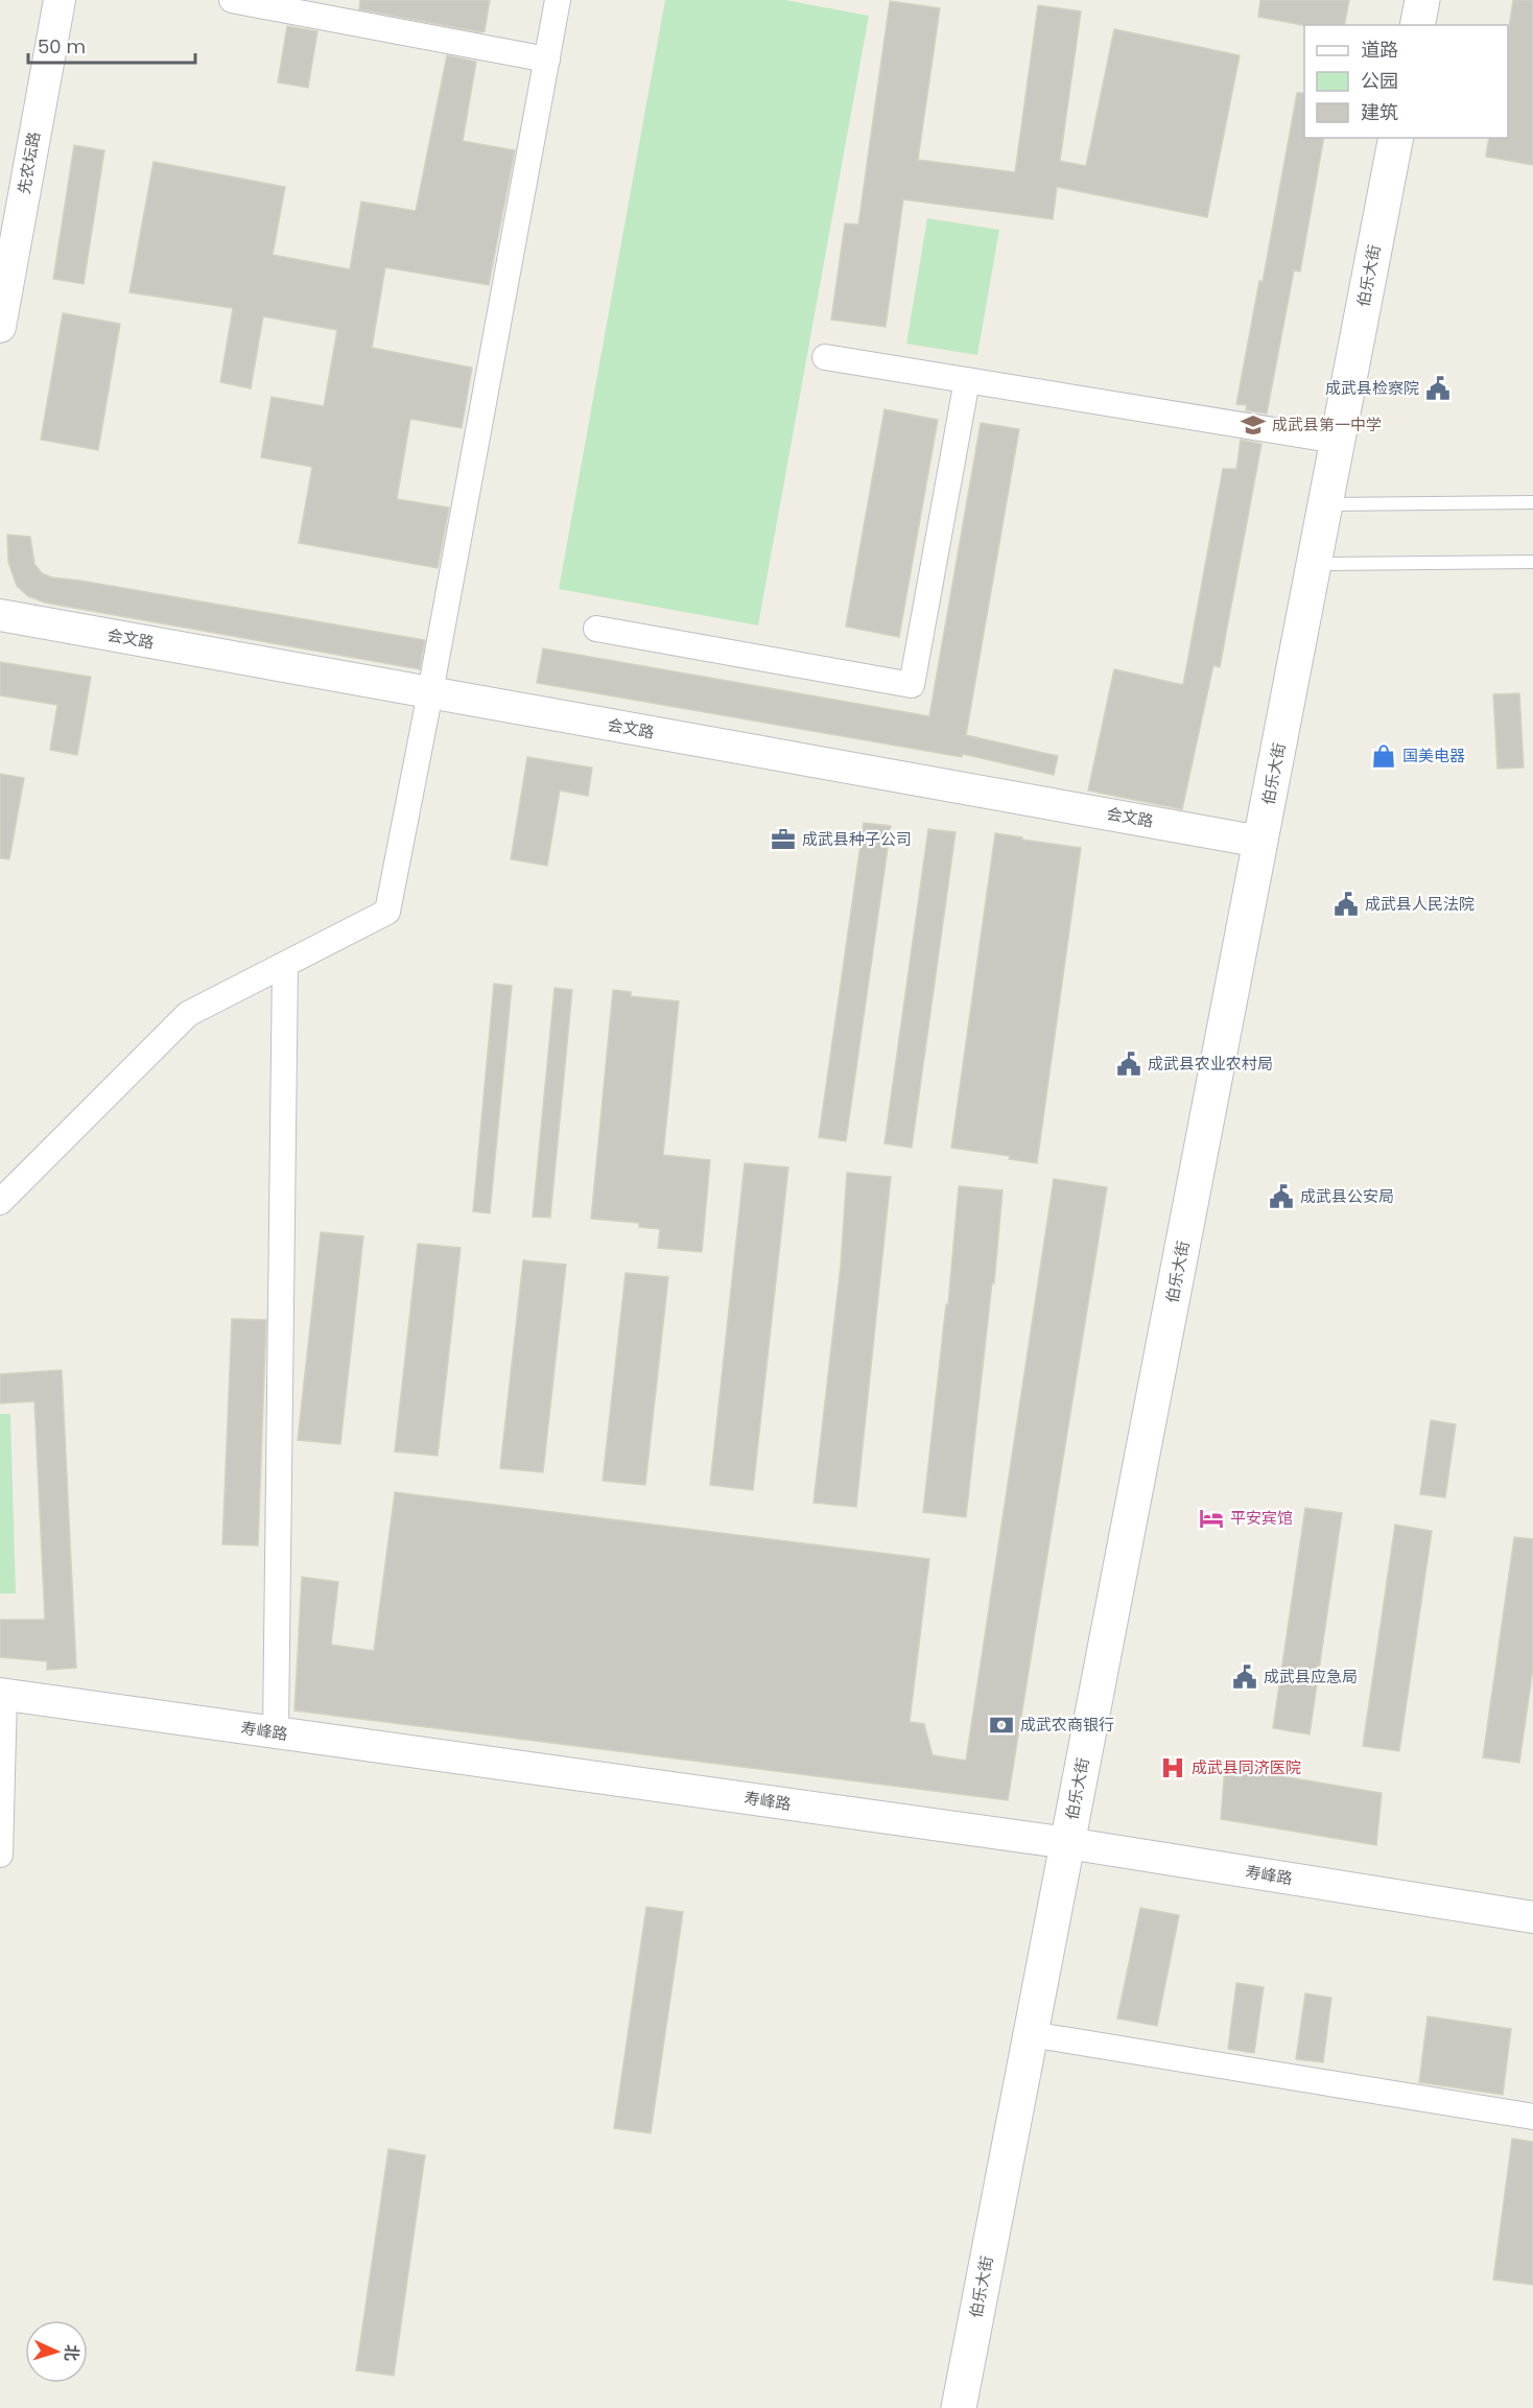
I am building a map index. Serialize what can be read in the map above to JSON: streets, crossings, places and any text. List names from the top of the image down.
{
  "streets": {
    "main road": ["伯乐大街"],
    "street": ["先农坛路", "会文路", "寿峰路"]
  },
  "crossings": [
    ["伯乐大街", "会文路"],
    ["伯乐大街", "寿峰路"]
  ],
  "places": {
    "public building": [
      "成武县检察院",
      "成武县人民法院",
      "成武县农业农村局",
      "成武县公安局",
      "成武县应急局"
    ],
    "school or university": ["成武县第一中学"],
    "shop": ["国美电器"],
    "office": ["成武县种子公司"],
    "hotel": ["平安宾馆"],
    "bank": ["成武农商银行"],
    "hospital": ["成武县同济医院"]
  },
  "legend": ["道路", "公园", "建筑"],
  "scale_bar": "50 m",
  "north": "right"
}
